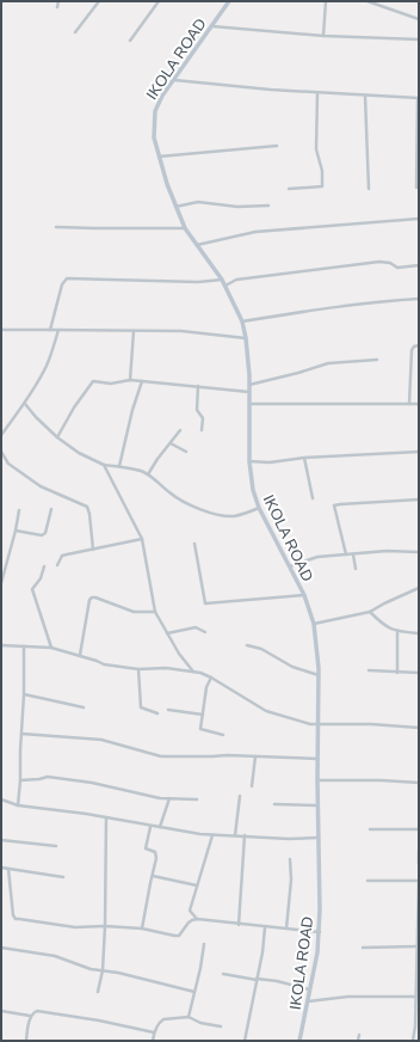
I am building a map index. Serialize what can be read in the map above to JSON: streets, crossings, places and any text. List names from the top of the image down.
{
  "streets": {
    "street": ["IKOLA ROAD"]
  }
}
